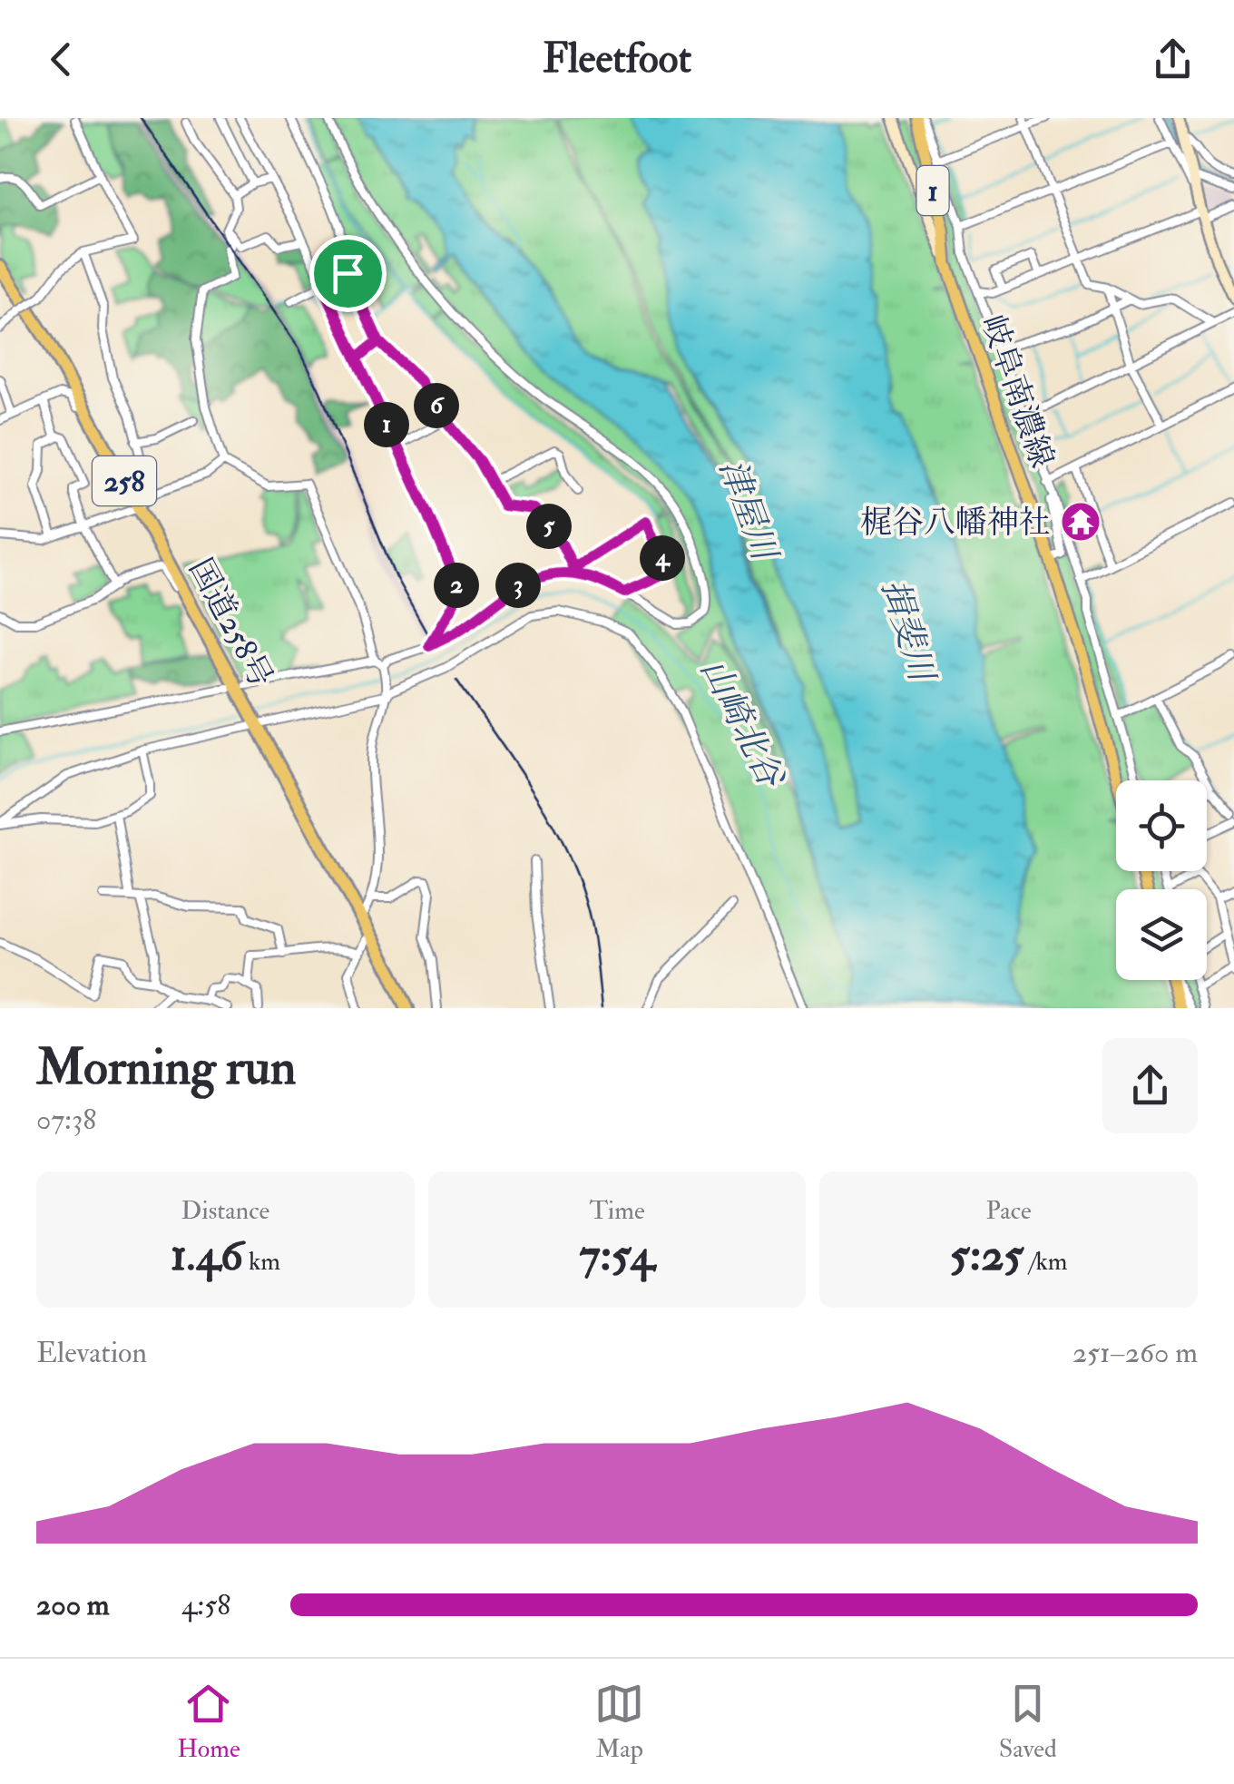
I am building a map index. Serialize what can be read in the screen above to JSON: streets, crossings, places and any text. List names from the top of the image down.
{
  "streets": {
    "highway": ["258", "国道258号"],
    "main road": ["1", "岐阜南濃線"]
  },
  "water": ["津屋川", "揖斐川", "山崎北谷"],
  "places": {
    "temple": ["梶谷八幡神社"]
  },
  "page": {
    "header": "Fleetfoot",
    "pins": [
      "6",
      "1",
      "5",
      "4",
      "2",
      "3"
    ],
    "heading": ["Morning run", "07:38"],
    "stats": [
      ["Distance", "1.46 km"],
      ["Time", "7:54"],
      ["Pace", "5:25 /km"]
    ],
    "chart": ["Elevation", "251–260 m"],
    "list": [
      {
        "name": "200 m",
        "note": "4:58"
      }
    ],
    "tabs": ["Home", "Map", "Saved"]
  }
}
